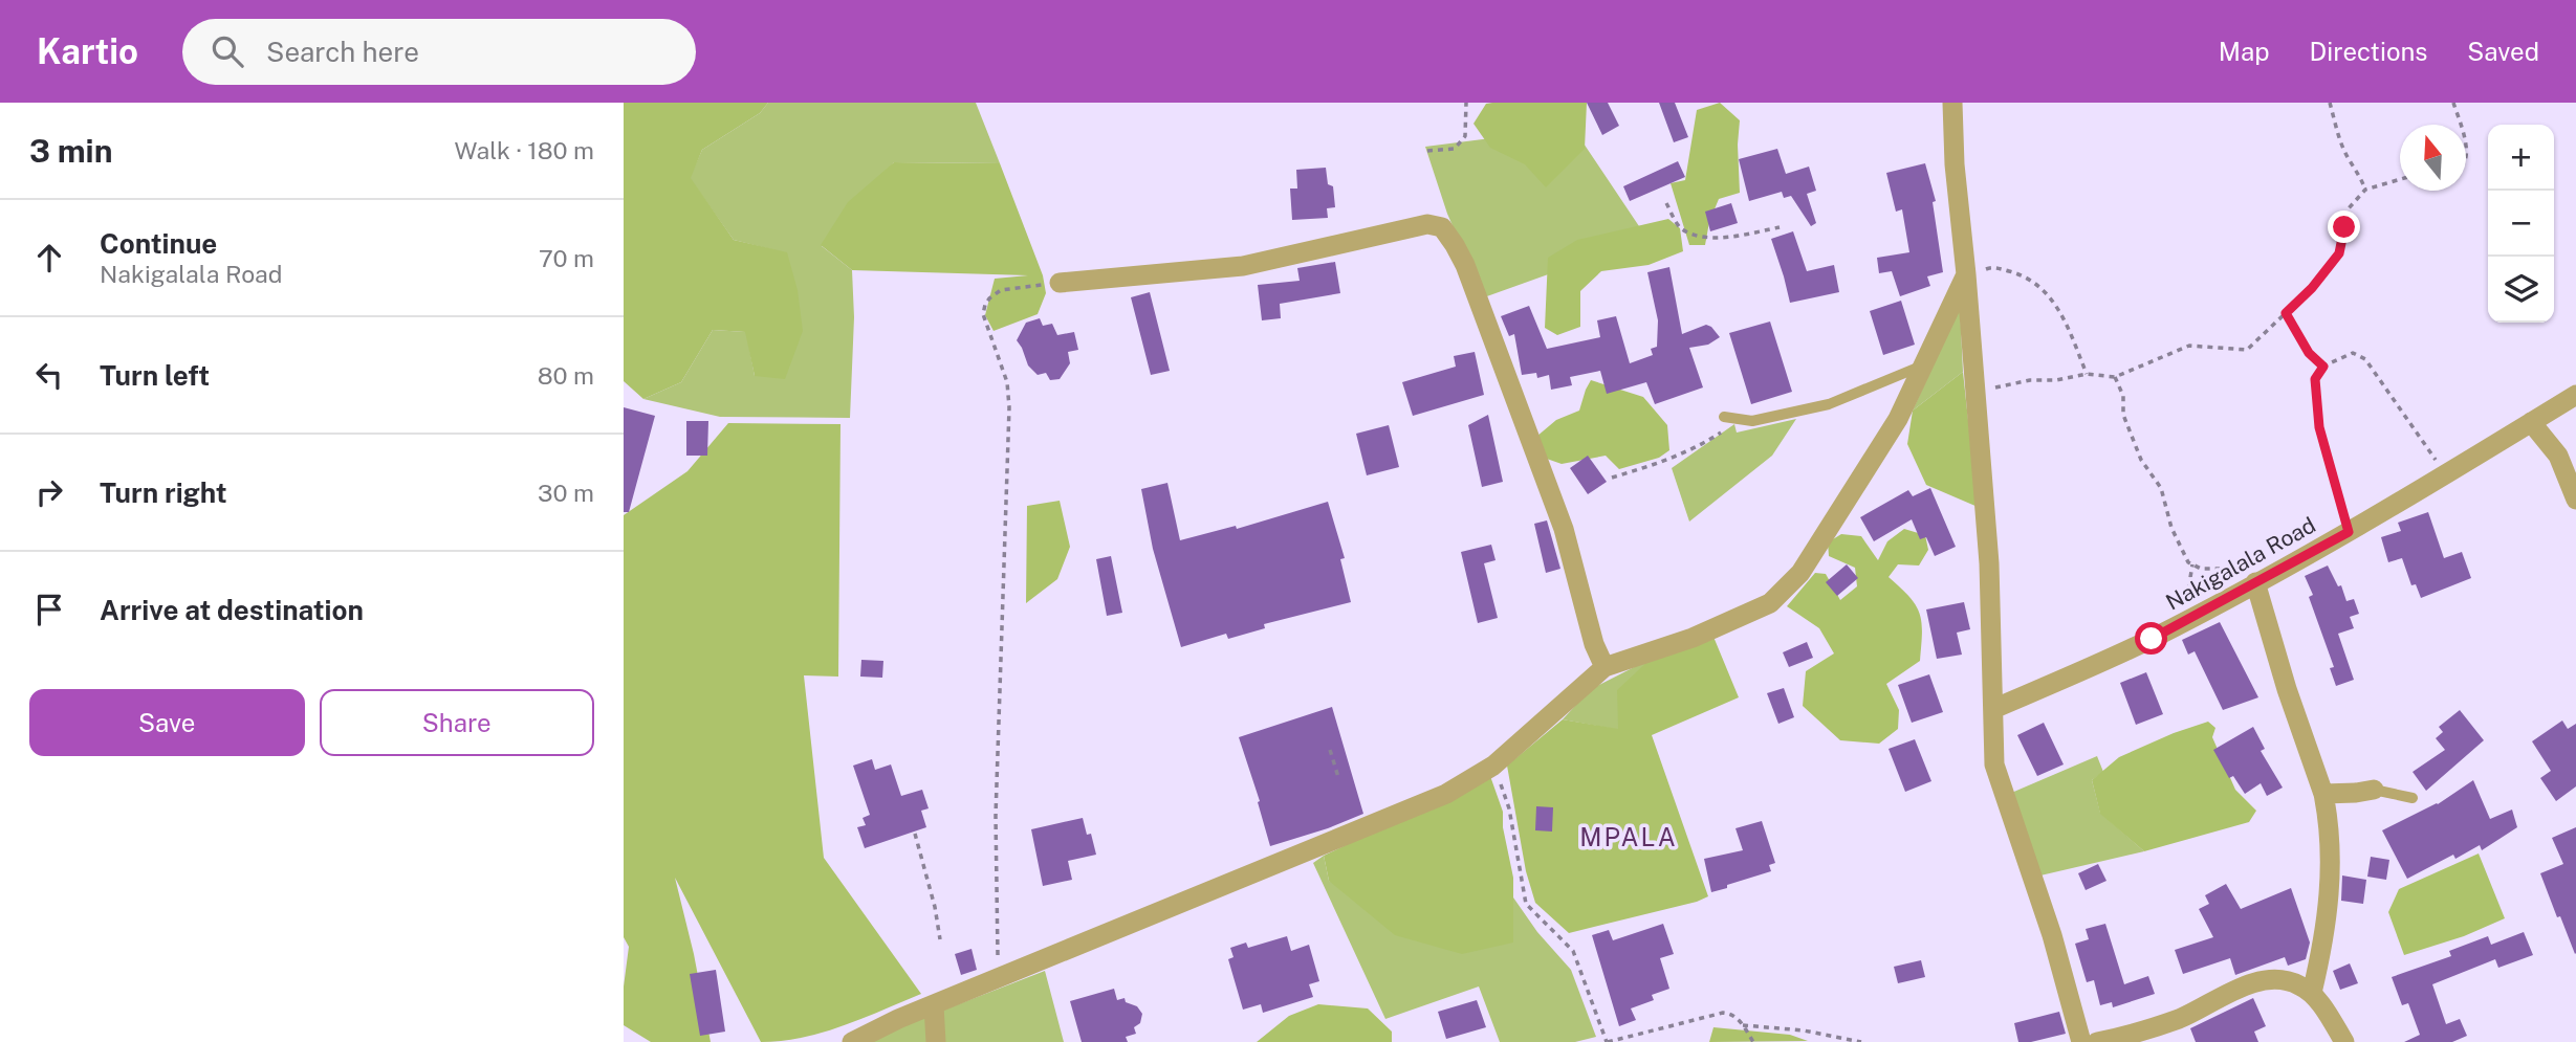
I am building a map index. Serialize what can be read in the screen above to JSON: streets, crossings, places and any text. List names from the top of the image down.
{
  "streets": {
    "street": ["Nakigalala Road"]
  },
  "districts": ["MPALA"],
  "north": "top",
  "page": {
    "header": "Kartio",
    "search": "Search here",
    "nav": ["Map", "Directions", "Saved"],
    "heading": ["3 min", "Walk · 180 m"],
    "map_buttons": ["+", "−"],
    "list": [
      ["Continue", "Nakigalala Road", "70 m"],
      ["Turn left", "80 m"],
      ["Turn right", "30 m"],
      "Arrive at destination"
    ],
    "buttons": ["Save", "Share"]
  }
}
